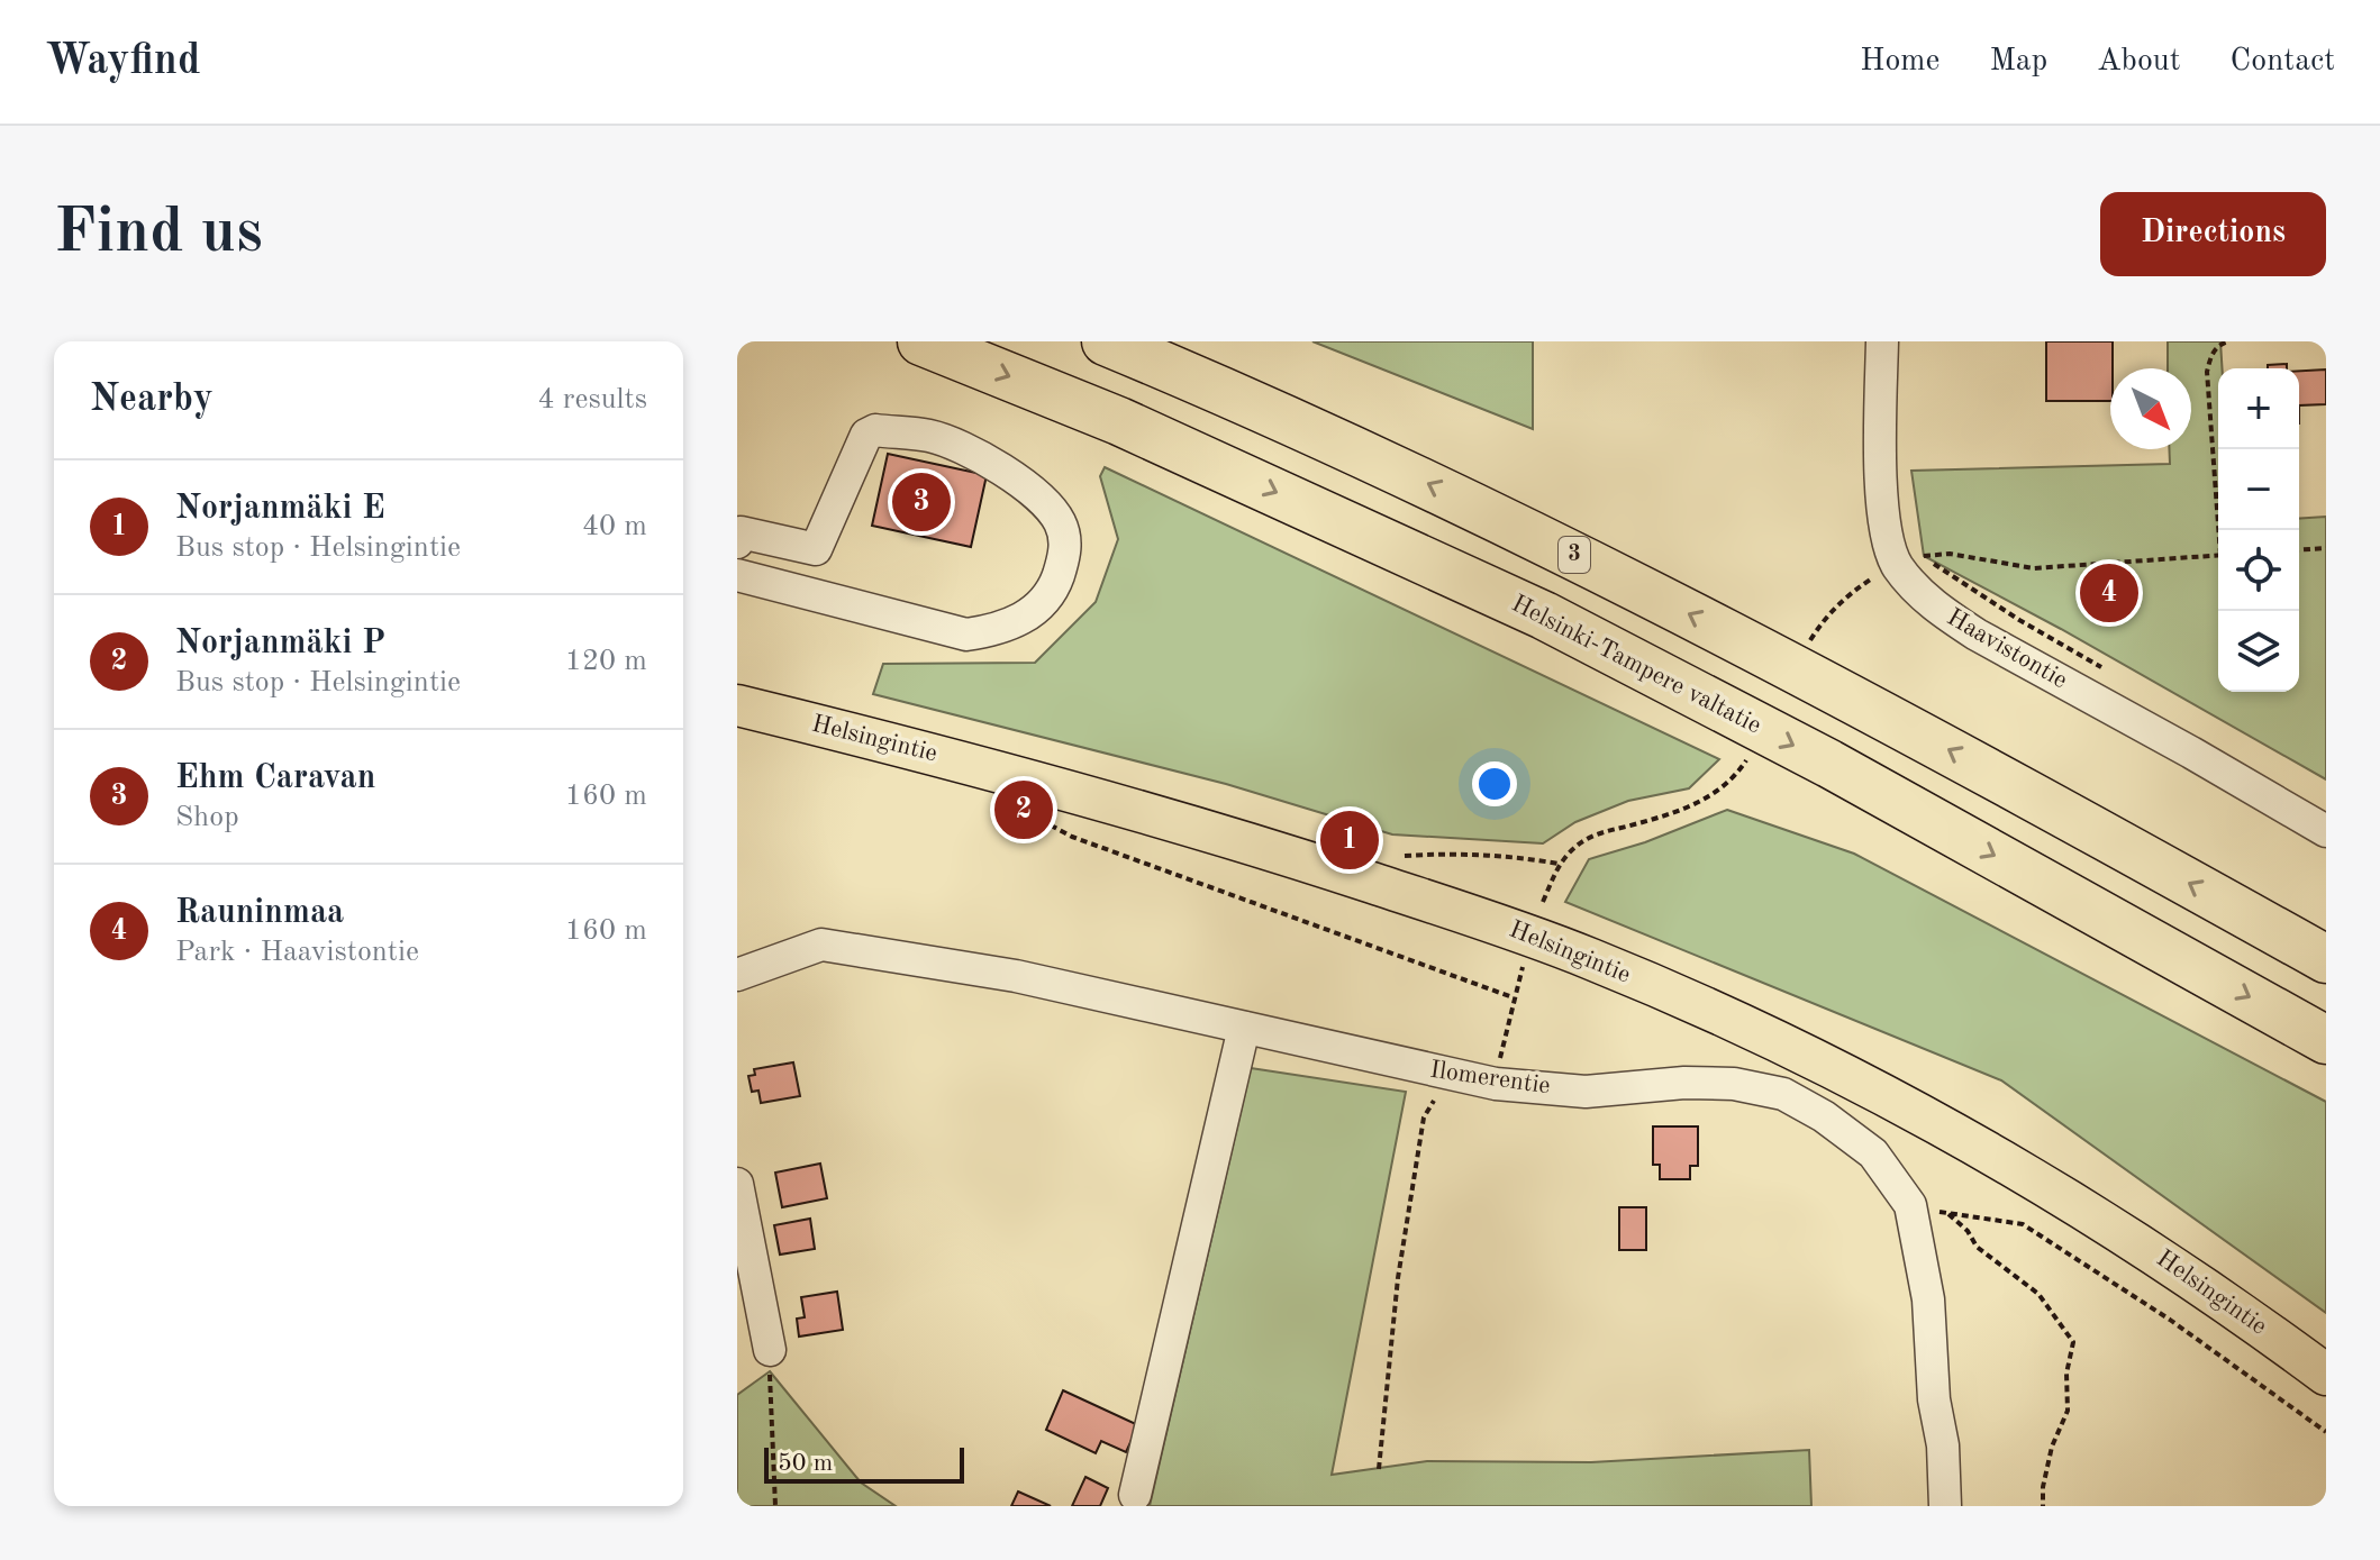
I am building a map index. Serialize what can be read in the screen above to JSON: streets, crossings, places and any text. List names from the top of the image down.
{
  "streets": {
    "highway": ["3", "Helsinki-Tampere valtatie"],
    "main road": ["Helsingintie"],
    "street": ["Haavistontie", "Ilomerentie"]
  },
  "scale_bar": "50 m",
  "north": "bottom right",
  "page": {
    "header": "Wayfind",
    "nav": [
      "Home",
      "Map",
      "About",
      "Contact"
    ],
    "buttons": "Directions",
    "title": "Find us",
    "heading": ["Nearby", "4 results"],
    "map_buttons": ["+", "−"],
    "list": [
      {
        "mark": "1",
        "name": "Norjanmäki E",
        "note": "Bus stop · Helsingintie",
        "value": "40 m"
      },
      {
        "mark": "2",
        "name": "Norjanmäki P",
        "note": "Bus stop · Helsingintie",
        "value": "120 m"
      },
      {
        "mark": "3",
        "name": "Ehm Caravan",
        "note": "Shop",
        "value": "160 m"
      },
      {
        "mark": "4",
        "name": "Rauninmaa",
        "note": "Park · Haavistontie",
        "value": "160 m"
      }
    ],
    "pins": [
      "3",
      "4",
      "2",
      "1"
    ],
    "scale": "50 m"
  }
}
